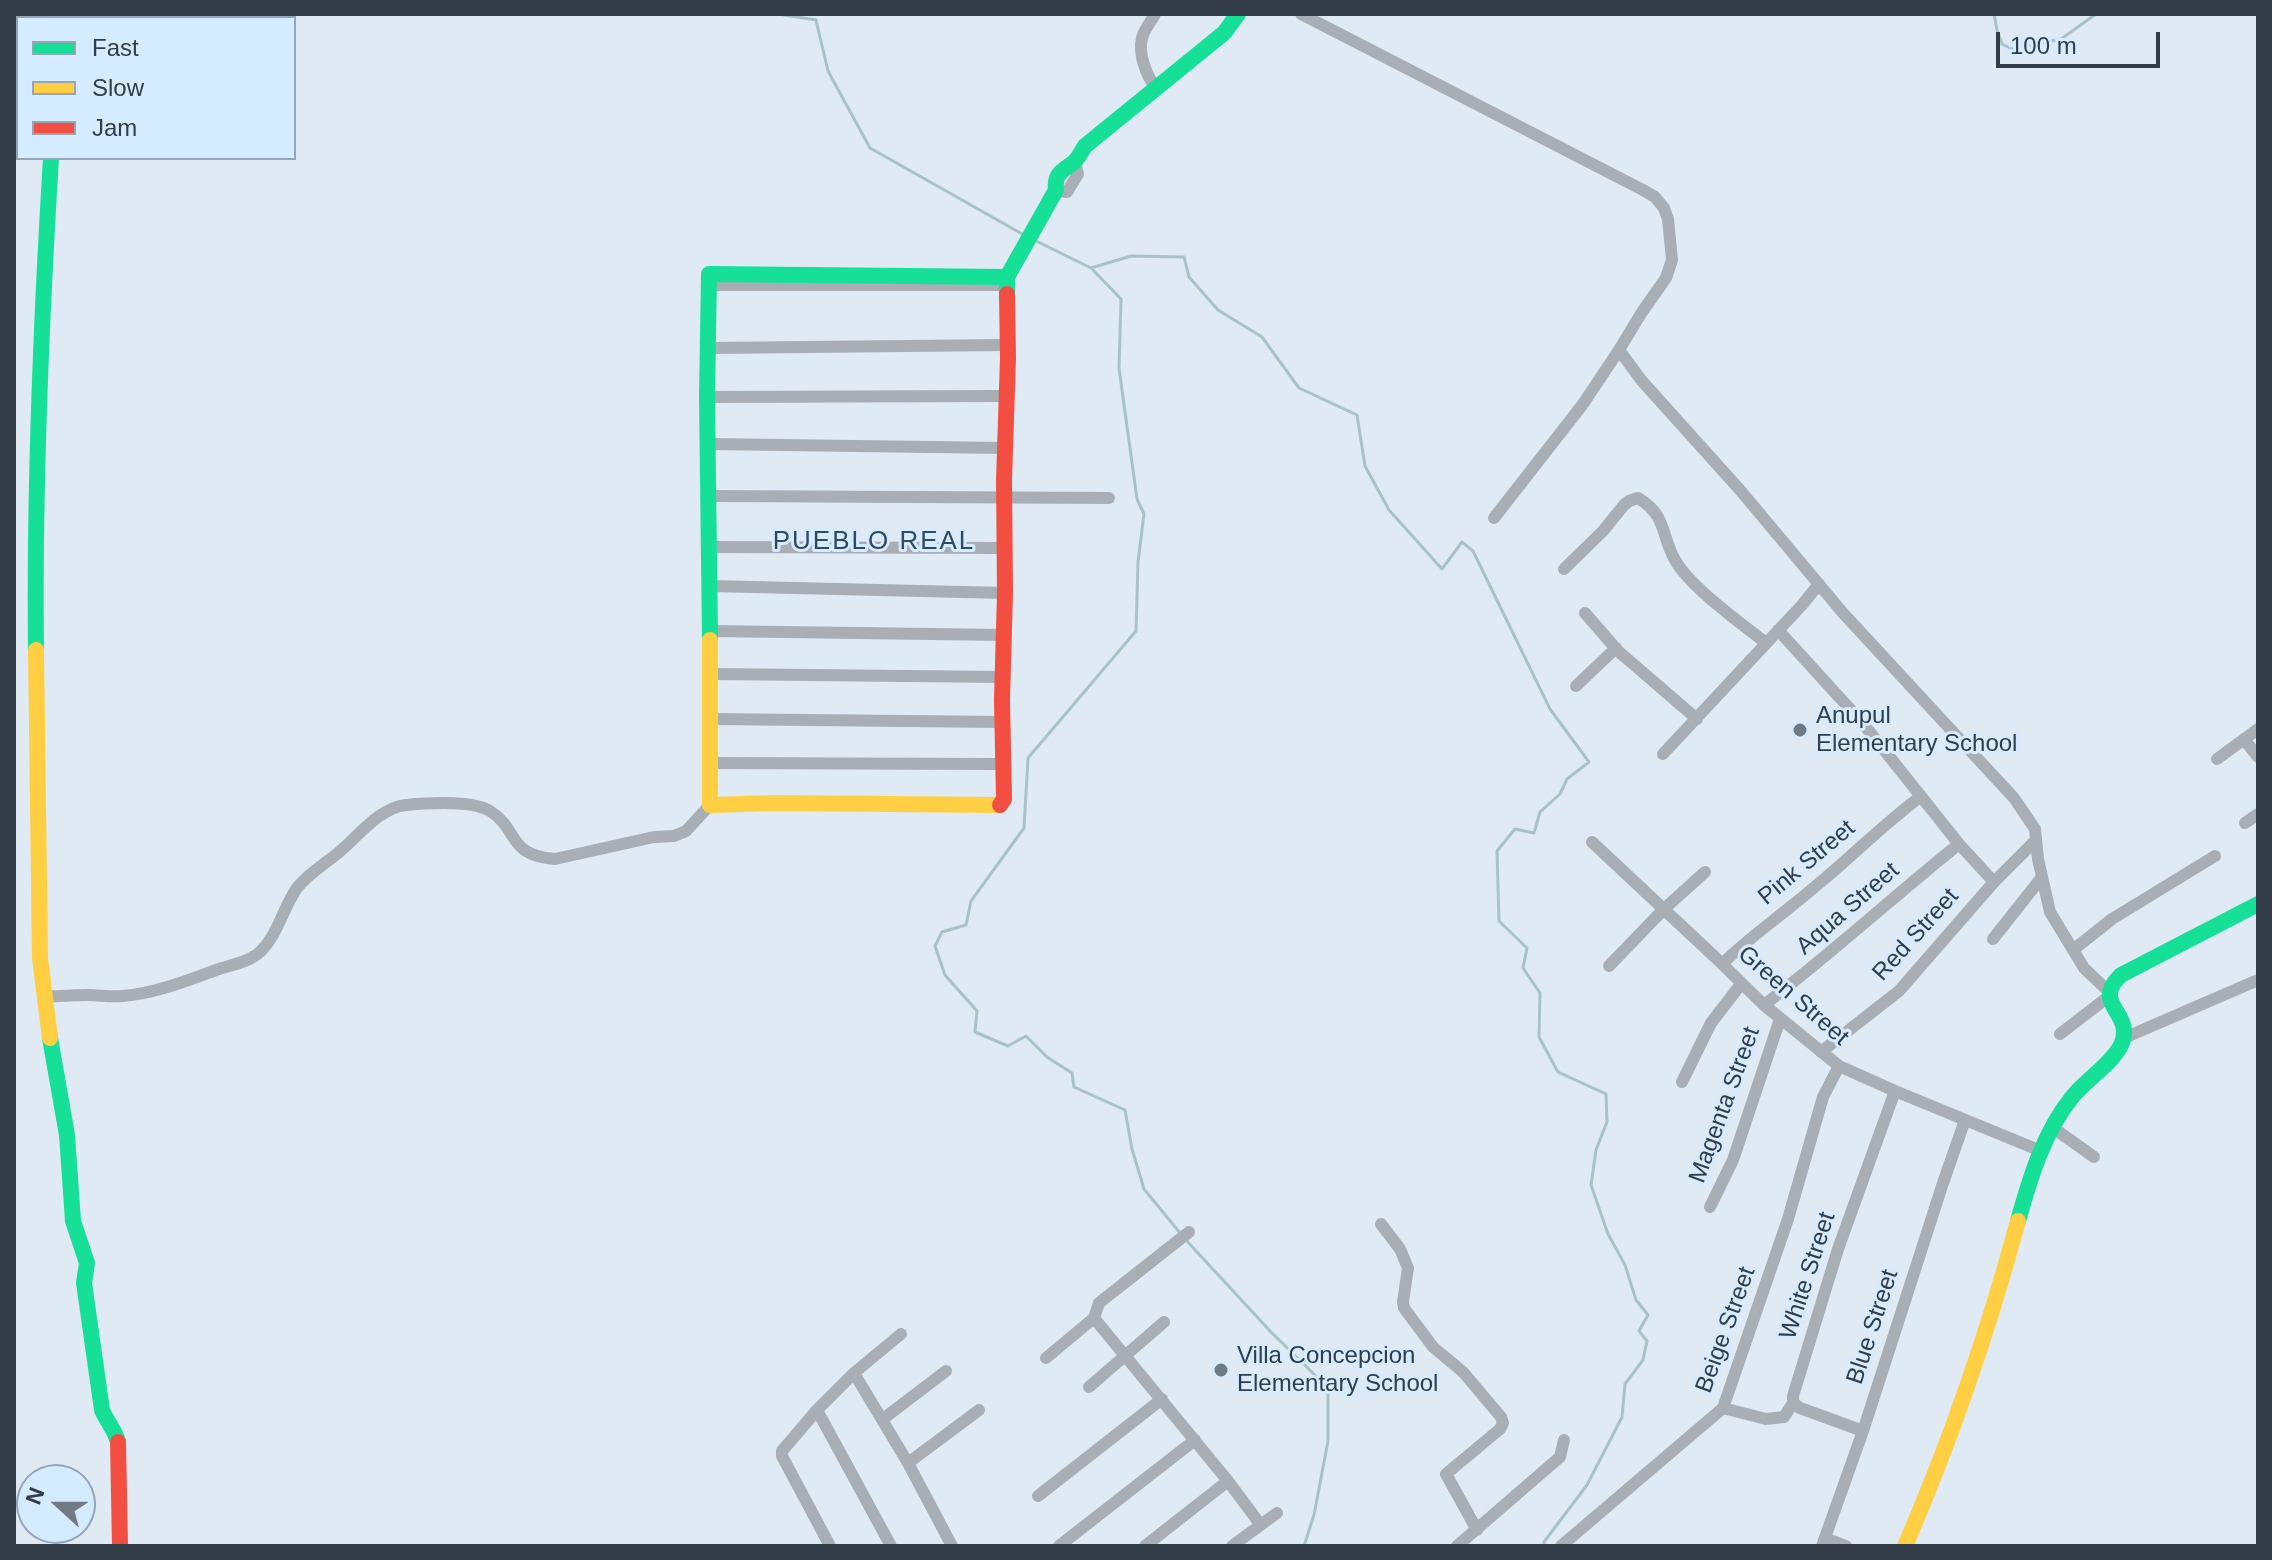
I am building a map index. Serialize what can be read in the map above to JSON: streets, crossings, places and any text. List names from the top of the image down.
{
  "streets": {
    "street": [
      "Pink Street",
      "Aqua Street",
      "Red Street",
      "Green Street",
      "Magenta Street",
      "White Street",
      "Blue Street",
      "Beige Street"
    ]
  },
  "crossings": [
    ["Pink Street", "Green Street"],
    ["Aqua Street", "Green Street"],
    ["Red Street", "Green Street"],
    ["Green Street", "Magenta Street"],
    ["Green Street", "White Street"],
    ["Green Street", "Blue Street"],
    ["Green Street", "Beige Street"]
  ],
  "districts": ["PUEBLO REAL"],
  "places": ["Anupul Elementary School", "Villa Concepcion Elementary School"],
  "legend": ["Fast", "Slow", "Jam"],
  "scale_bar": "100 m",
  "north": "left"
}
